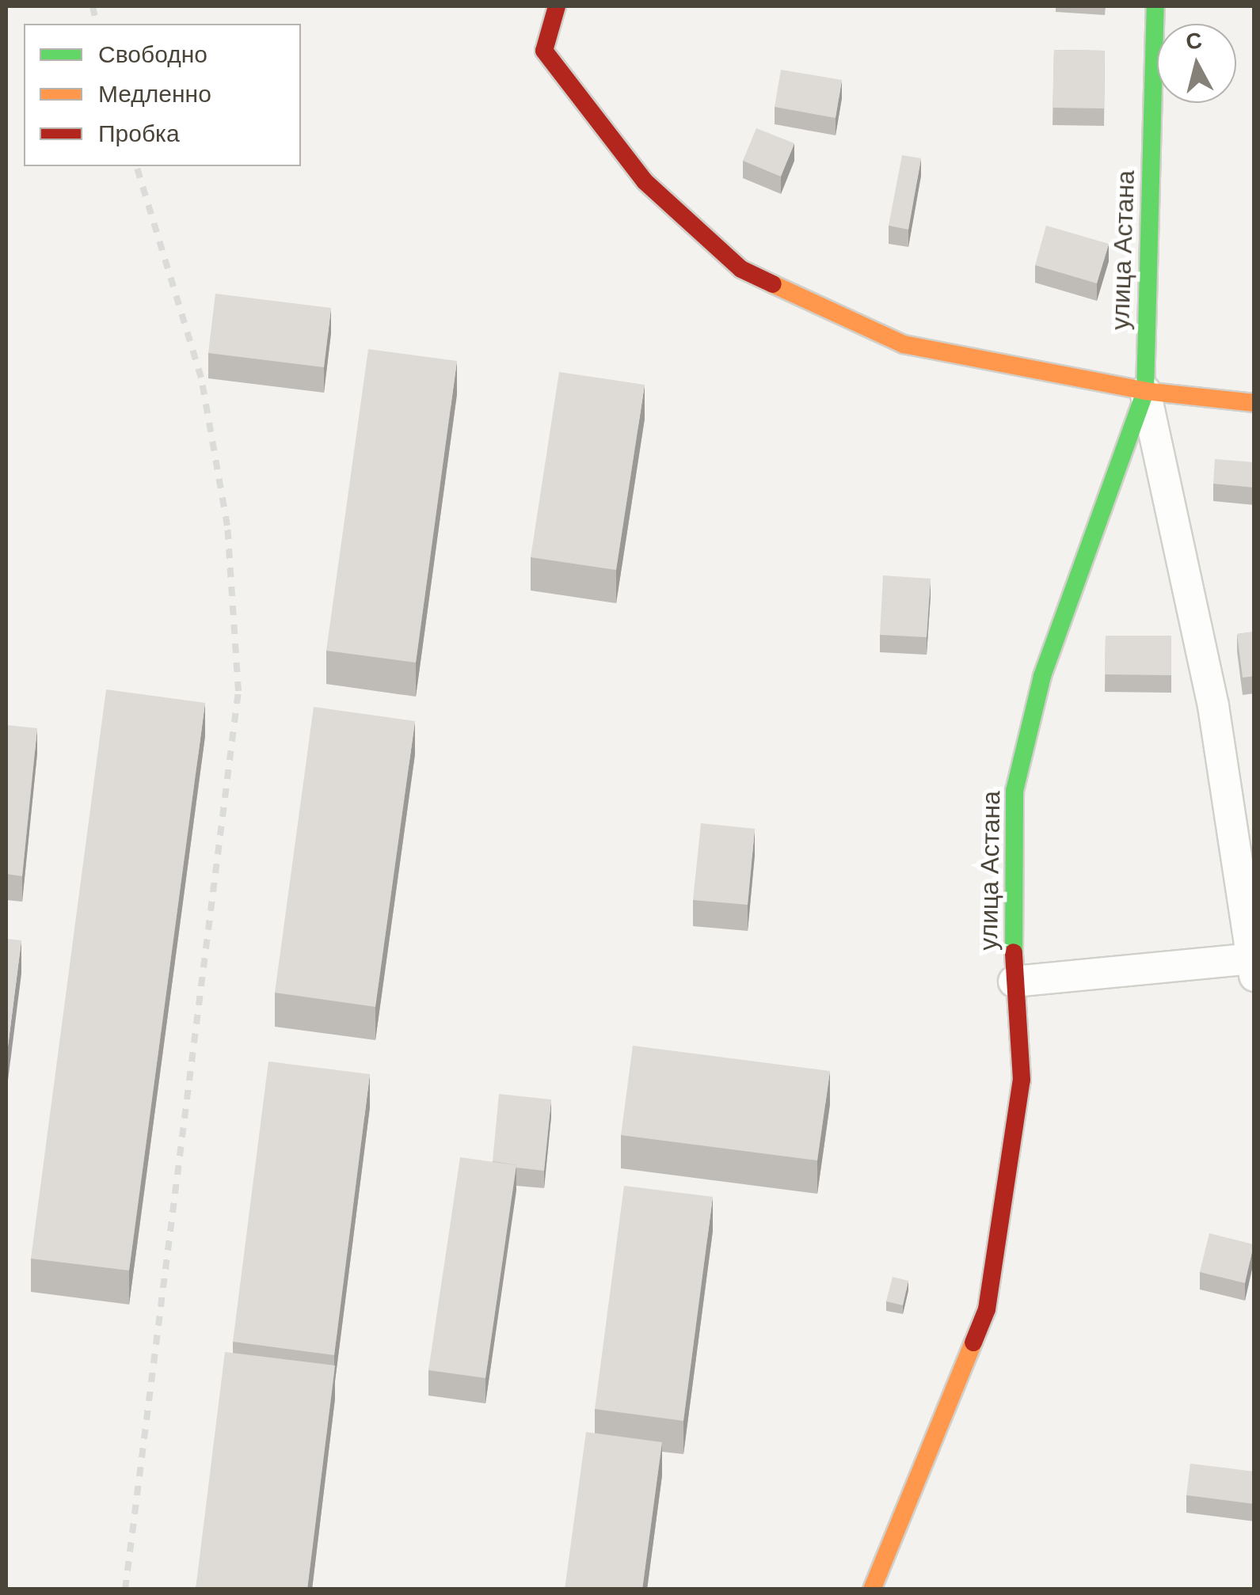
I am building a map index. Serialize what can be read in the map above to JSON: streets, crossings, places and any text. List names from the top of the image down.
{
  "streets": {
    "street": ["улица Астана"]
  },
  "legend": ["Свободно", "Медленно", "Пробка"],
  "north": "top"
}
